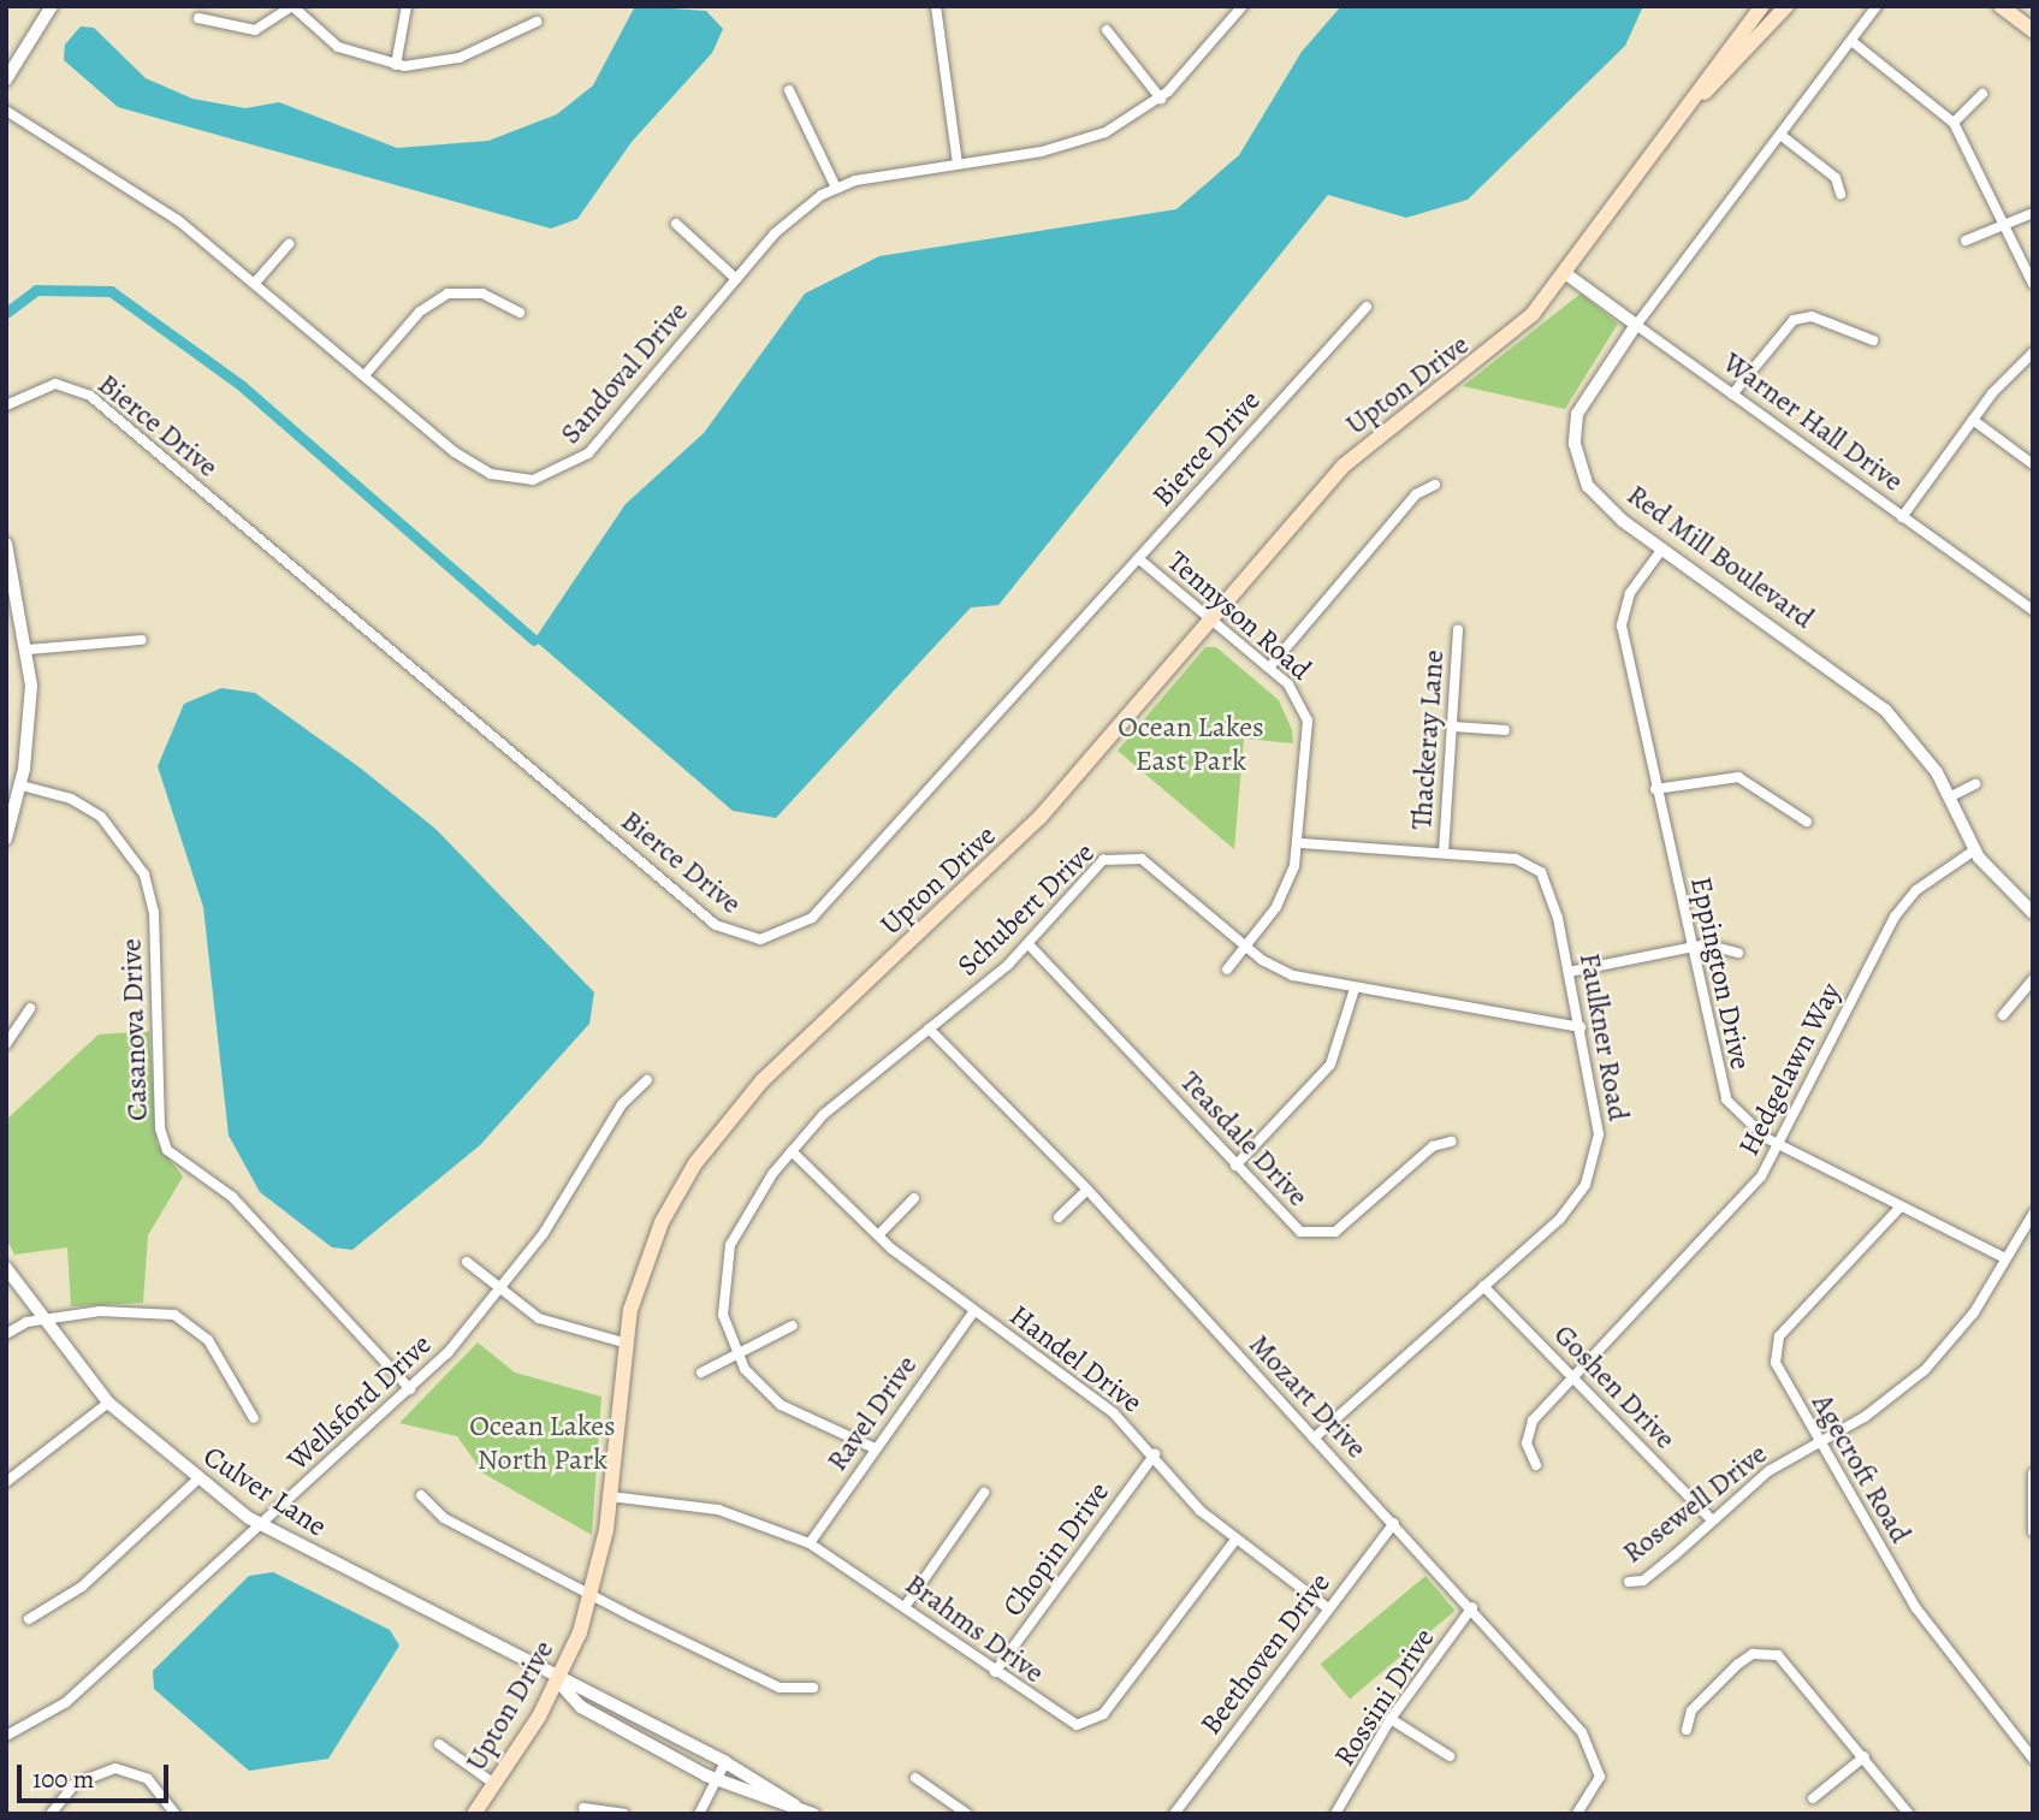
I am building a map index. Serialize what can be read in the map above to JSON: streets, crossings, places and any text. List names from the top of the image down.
{
  "streets": {
    "main road": ["Upton Drive"],
    "street": [
      "Sandoval Drive",
      "Warner Hall Drive",
      "Bierce Drive",
      "Red Mill Boulevard",
      "Tennyson Road",
      "Thackeray Lane",
      "Schubert Drive",
      "Eppington Drive",
      "Casanova Drive",
      "Faulkner Road",
      "Hedgelawn Way",
      "Teasdale Drive",
      "Handel Drive",
      "Goshen Drive",
      "Mozart Drive",
      "Wellsford Drive",
      "Ravel Drive",
      "Agecroft Road",
      "Culver Lane",
      "Rosewell Drive",
      "Chopin Drive",
      "Brahms Drive",
      "Beethoven Drive",
      "Rossini Drive"
    ]
  },
  "crossings": [
    ["Upton Drive", "Warner Hall Drive"],
    ["Upton Drive", "Tennyson Road"],
    ["Upton Drive", "Culver Lane"],
    ["Upton Drive", "Brahms Drive"],
    ["Warner Hall Drive", "Red Mill Boulevard"],
    ["Bierce Drive", "Tennyson Road"],
    ["Red Mill Boulevard", "Eppington Drive"],
    ["Red Mill Boulevard", "Hedgelawn Way"],
    ["Tennyson Road", "Schubert Drive"],
    ["Tennyson Road", "Faulkner Road"],
    ["Thackeray Lane", "Faulkner Road"],
    ["Schubert Drive", "Faulkner Road"],
    ["Schubert Drive", "Teasdale Drive"],
    ["Schubert Drive", "Handel Drive"],
    ["Schubert Drive", "Mozart Drive"],
    ["Schubert Drive", "Ravel Drive"],
    ["Eppington Drive", "Hedgelawn Way"],
    ["Eppington Drive", "Agecroft Road"],
    ["Eppington Drive", "Rosewell Drive"],
    ["Casanova Drive", "Wellsford Drive"],
    ["Faulkner Road", "Goshen Drive"],
    ["Faulkner Road", "Mozart Drive"],
    ["Hedgelawn Way", "Goshen Drive"],
    ["Handel Drive", "Ravel Drive"],
    ["Handel Drive", "Chopin Drive"],
    ["Handel Drive", "Brahms Drive"],
    ["Handel Drive", "Beethoven Drive"],
    ["Goshen Drive", "Rosewell Drive"],
    ["Mozart Drive", "Beethoven Drive"],
    ["Mozart Drive", "Rossini Drive"],
    ["Wellsford Drive", "Culver Lane"],
    ["Ravel Drive", "Brahms Drive"],
    ["Agecroft Road", "Rosewell Drive"],
    ["Chopin Drive", "Brahms Drive"]
  ],
  "parks": ["Ocean Lakes East Park", "Ocean Lakes North Park"],
  "scale_bar": "100 m"
}
